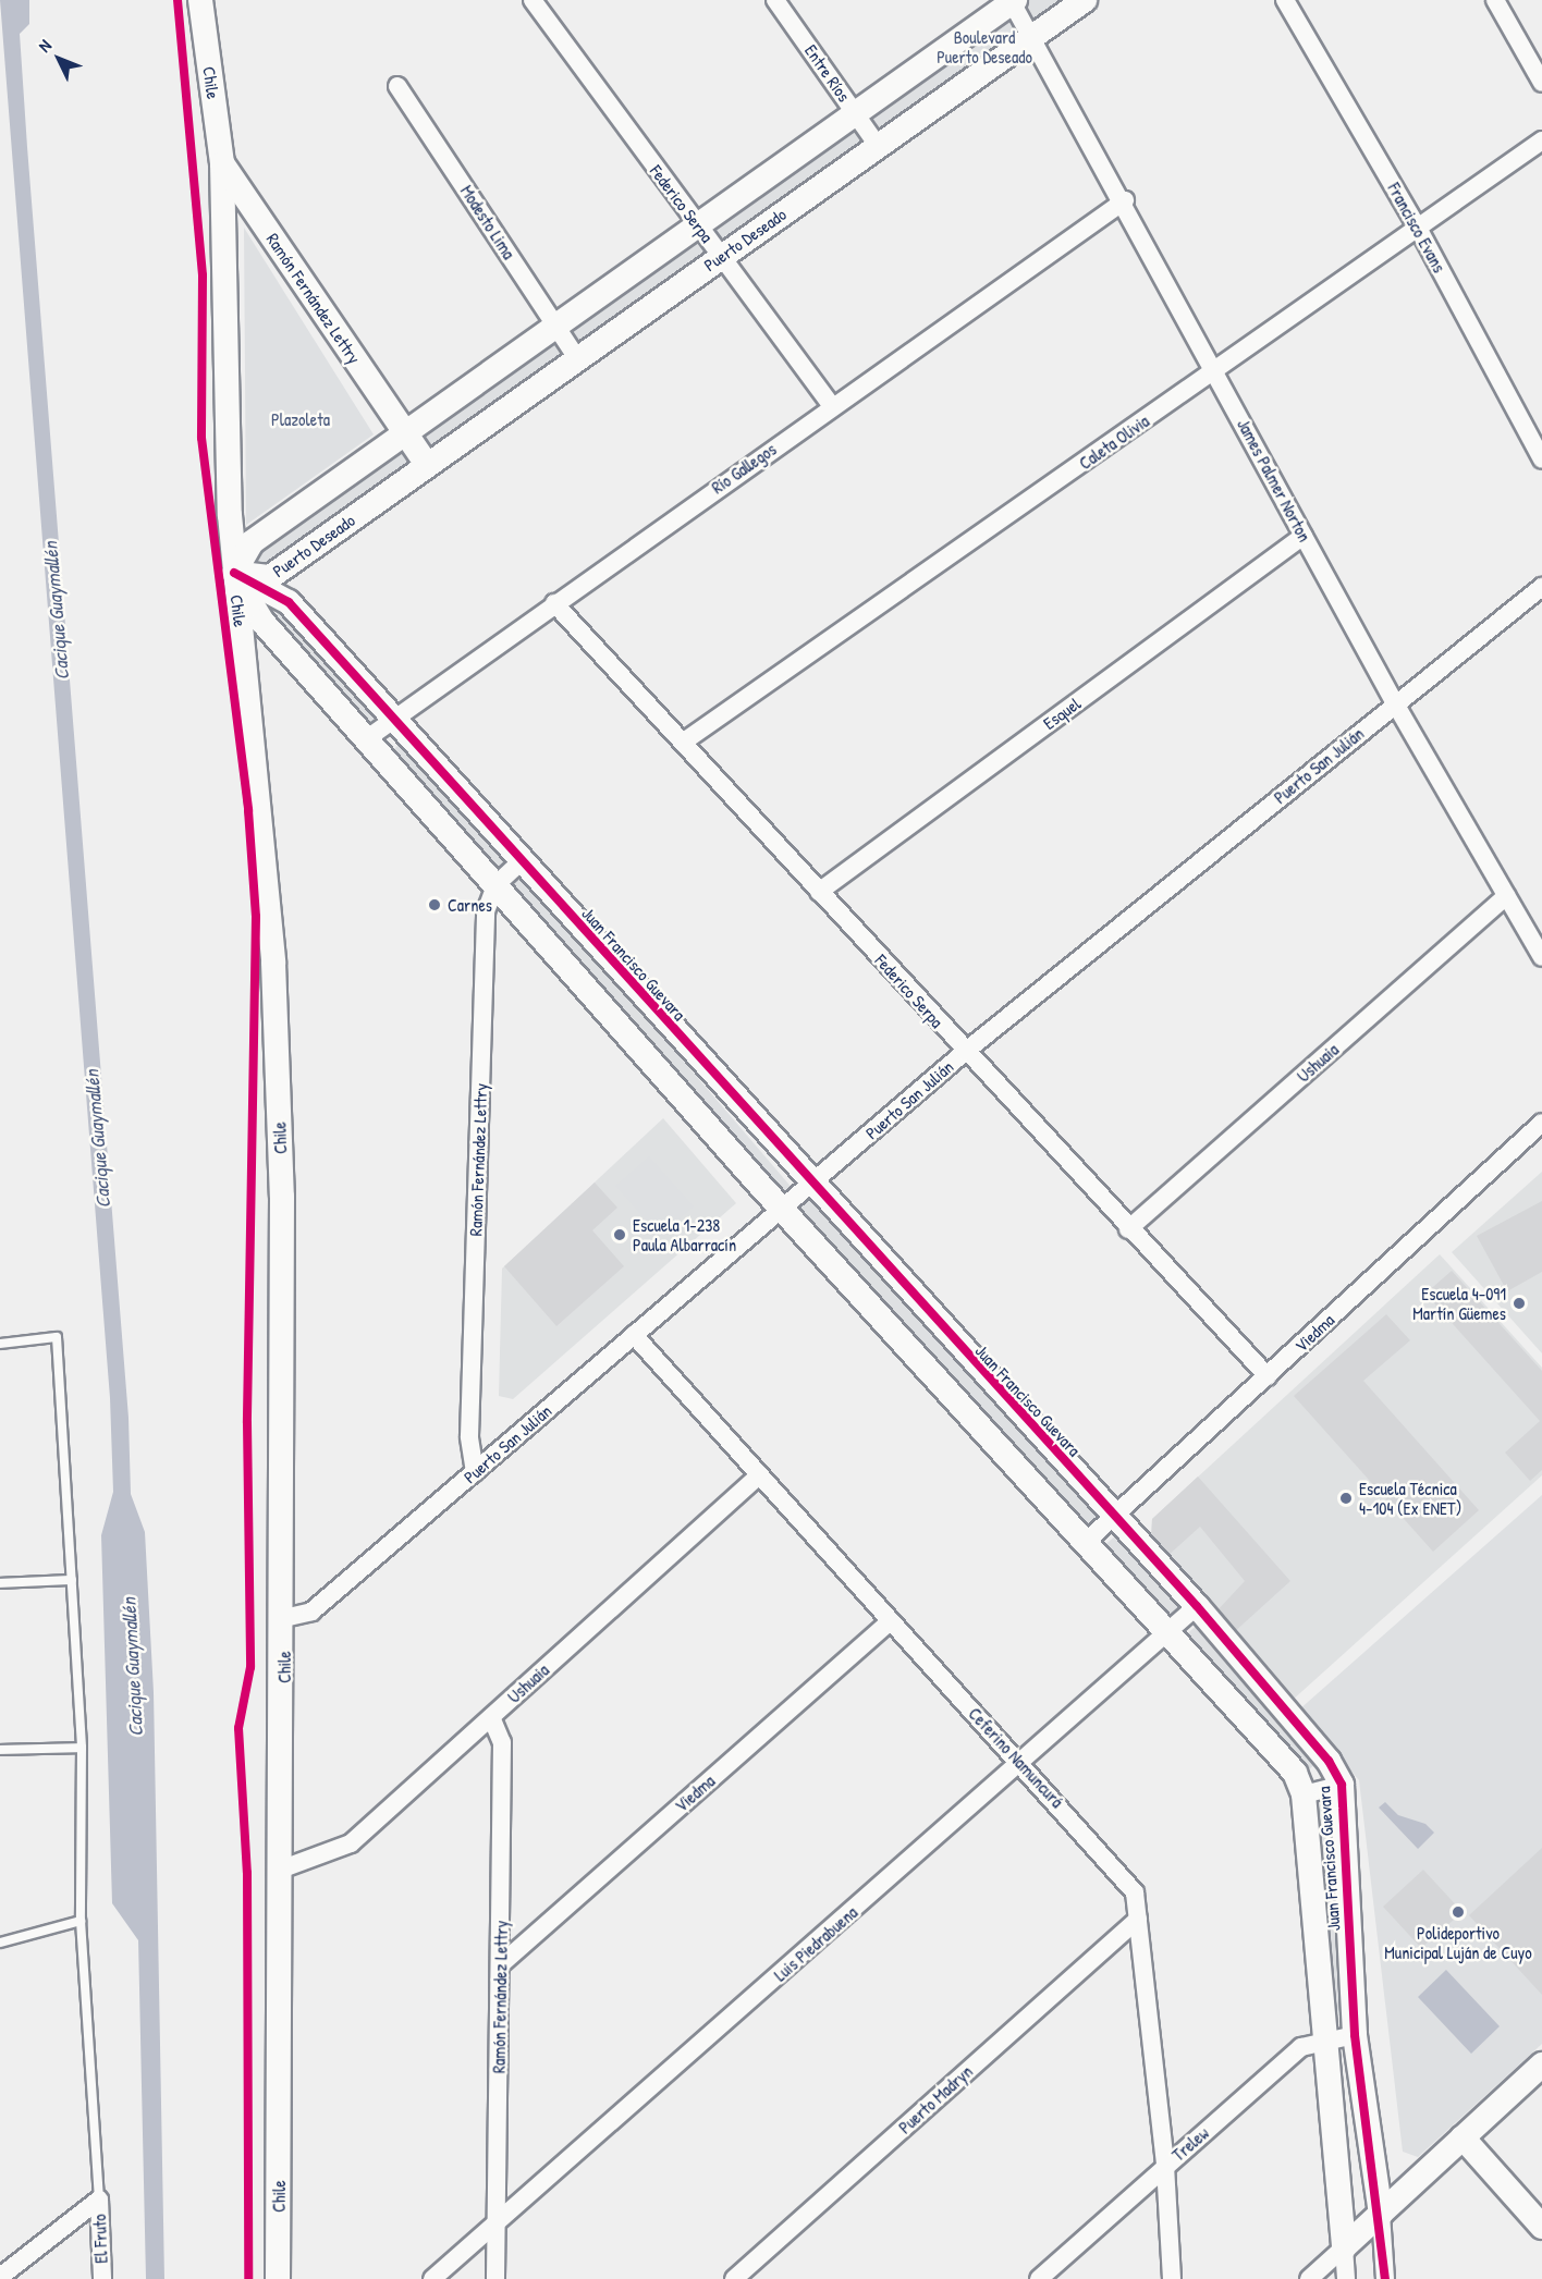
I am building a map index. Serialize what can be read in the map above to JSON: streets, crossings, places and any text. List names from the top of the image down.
{
  "streets": {
    "street": [
      "Entre Ríos",
      "Chile",
      "Federico Serpa",
      "Modesto Lima",
      "Francisco Evans",
      "Puerto Deseado",
      "Ramón Fernández Lettry",
      "Caleta Olivia",
      "Río Gallegos",
      "James Palmer Norton",
      "Esquel",
      "Puerto San Julián",
      "Juan Francisco Guevara",
      "Ushuaia",
      "Viedma",
      "Ceferino Namuncurá",
      "Luis Piedrabuena",
      "Puerto Madryn",
      "Trelew",
      "El Fruto"
    ]
  },
  "crossings": [
    ["Entre Ríos", "Puerto Deseado"],
    ["Chile", "Puerto Deseado"],
    ["Chile", "Ramón Fernández Lettry"],
    ["Chile", "Puerto San Julián"],
    ["Chile", "Juan Francisco Guevara"],
    ["Chile", "Ushuaia"],
    ["Federico Serpa", "Puerto Deseado"],
    ["Federico Serpa", "Caleta Olivia"],
    ["Federico Serpa", "Río Gallegos"],
    ["Federico Serpa", "Esquel"],
    ["Federico Serpa", "Puerto San Julián"],
    ["Federico Serpa", "Ushuaia"],
    ["Federico Serpa", "Viedma"],
    ["Modesto Lima", "Puerto Deseado"],
    ["Francisco Evans", "Caleta Olivia"],
    ["Puerto Deseado", "Ramón Fernández Lettry"],
    ["Puerto Deseado", "James Palmer Norton"],
    ["Puerto Deseado", "Juan Francisco Guevara"],
    ["Ramón Fernández Lettry", "Puerto San Julián"],
    ["Ramón Fernández Lettry", "Juan Francisco Guevara"],
    ["Ramón Fernández Lettry", "Ushuaia"],
    ["Ramón Fernández Lettry", "Viedma"],
    ["Ramón Fernández Lettry", "Luis Piedrabuena"],
    ["Caleta Olivia", "James Palmer Norton"],
    ["Río Gallegos", "James Palmer Norton"],
    ["Río Gallegos", "Juan Francisco Guevara"],
    ["James Palmer Norton", "Esquel"],
    ["James Palmer Norton", "Puerto San Julián"],
    ["James Palmer Norton", "Ushuaia"],
    ["Puerto San Julián", "Juan Francisco Guevara"],
    ["Puerto San Julián", "Ceferino Namuncurá"],
    ["Juan Francisco Guevara", "Viedma"],
    ["Juan Francisco Guevara", "Luis Piedrabuena"],
    ["Juan Francisco Guevara", "Trelew"],
    ["Ushuaia", "Ceferino Namuncurá"],
    ["Viedma", "Ceferino Namuncurá"],
    ["Ceferino Namuncurá", "Luis Piedrabuena"],
    ["Ceferino Namuncurá", "Puerto Madryn"],
    ["Ceferino Namuncurá", "Trelew"]
  ],
  "water": ["Cacique Guaymallén"],
  "parks": ["Boulevard Puerto Deseado", "Plazoleta"],
  "places": [
    "Carnes",
    "Escuela 1-238 Paula Albarracín",
    "Escuela 4-091 Martín Güemes",
    "Escuela Técnica 4-104 (Ex ENET)",
    "Polideportivo Municipal Luján de Cuyo"
  ],
  "north": "top left"
}
